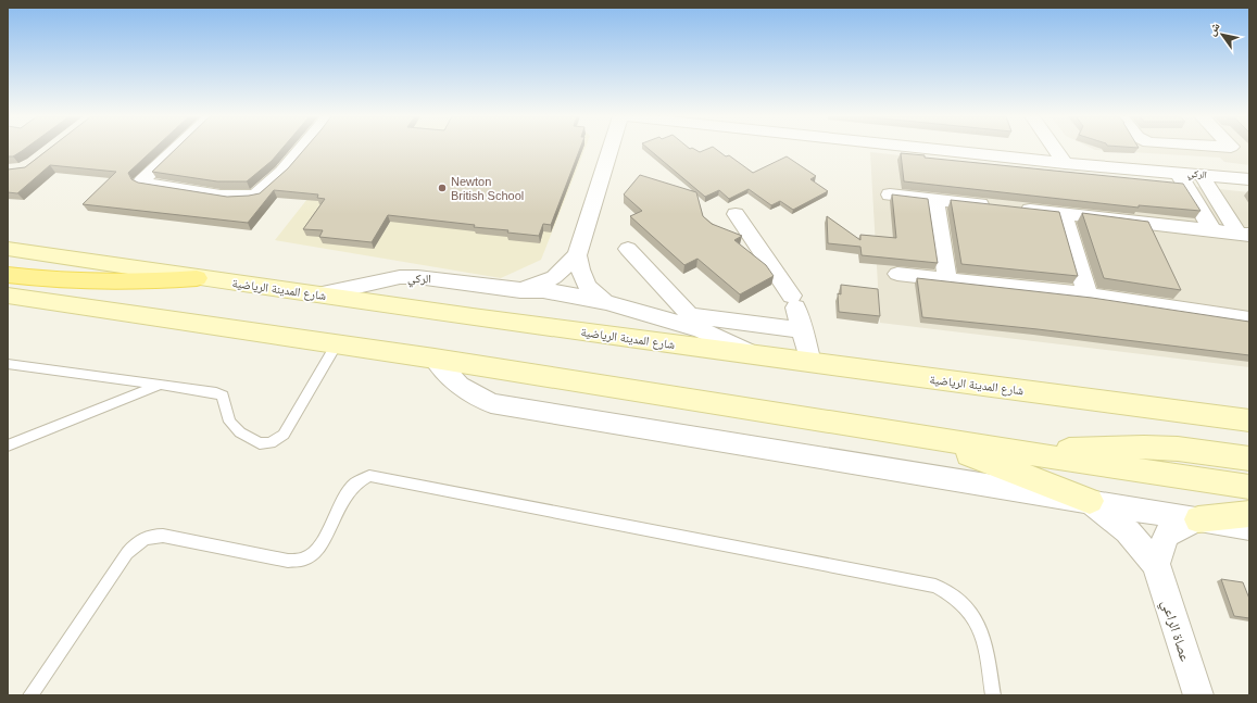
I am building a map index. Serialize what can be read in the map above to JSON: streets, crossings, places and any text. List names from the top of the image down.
{
  "streets": {
    "main road": ["شارع المدينة الرياضية"],
    "street": ["الركي", "عصاة الراعي"]
  },
  "crossings": [
    ["الركي", "شارع المدينة الرياضية"]
  ],
  "places": ["Newton British School"],
  "north": "top left"
}
